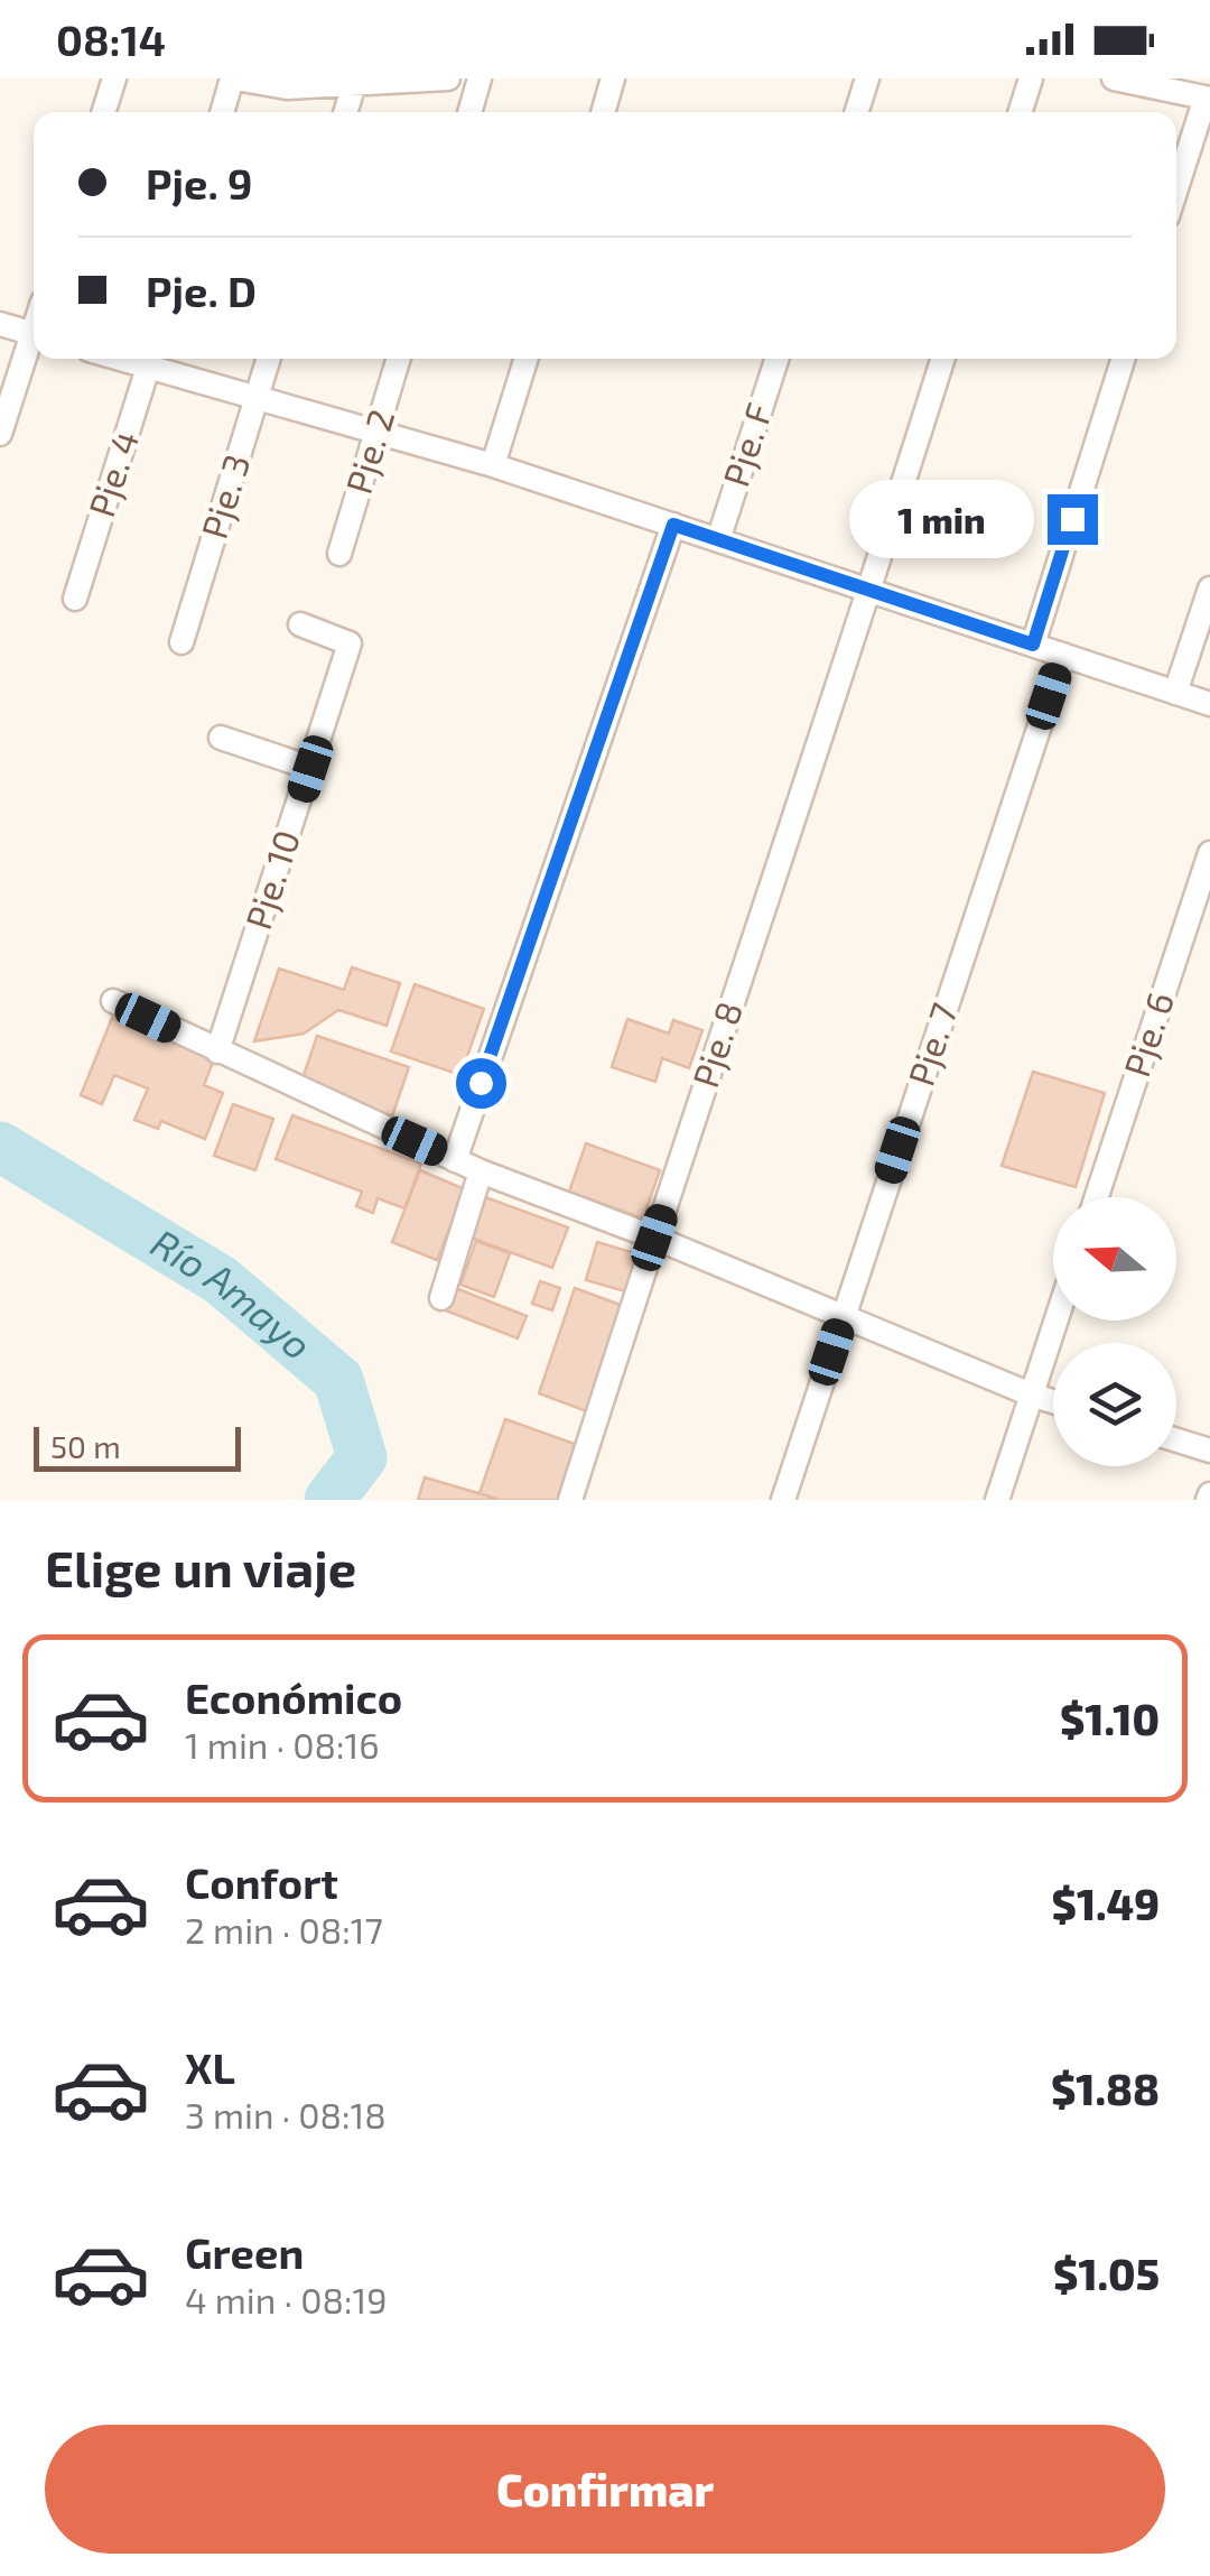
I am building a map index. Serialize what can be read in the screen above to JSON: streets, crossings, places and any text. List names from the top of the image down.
{
  "streets": {
    "street": [
      "Pje. F",
      "Pje. 2",
      "Pje. 4",
      "Pje. 3",
      "Pje. 10",
      "Pje. 6",
      "Pje. 8",
      "Pje. 7"
    ]
  },
  "water": ["Río Amayo"],
  "scale_bar": "50 m",
  "north": "left",
  "page": {
    "status": "08:14",
    "banner": ["Pje. 9", "Pje. D"],
    "bubble": "1 min",
    "scale": "50 m",
    "heading": "Elige un viaje",
    "list": [
      {
        "name": "Económico",
        "note": "1 min · 08:16",
        "value": "$1.10"
      },
      {
        "name": "Confort",
        "note": "2 min · 08:17",
        "value": "$1.49"
      },
      {
        "name": "XL",
        "note": "3 min · 08:18",
        "value": "$1.88"
      },
      {
        "name": "Green",
        "note": "4 min · 08:19",
        "value": "$1.05"
      }
    ],
    "buttons": "Confirmar"
  }
}
